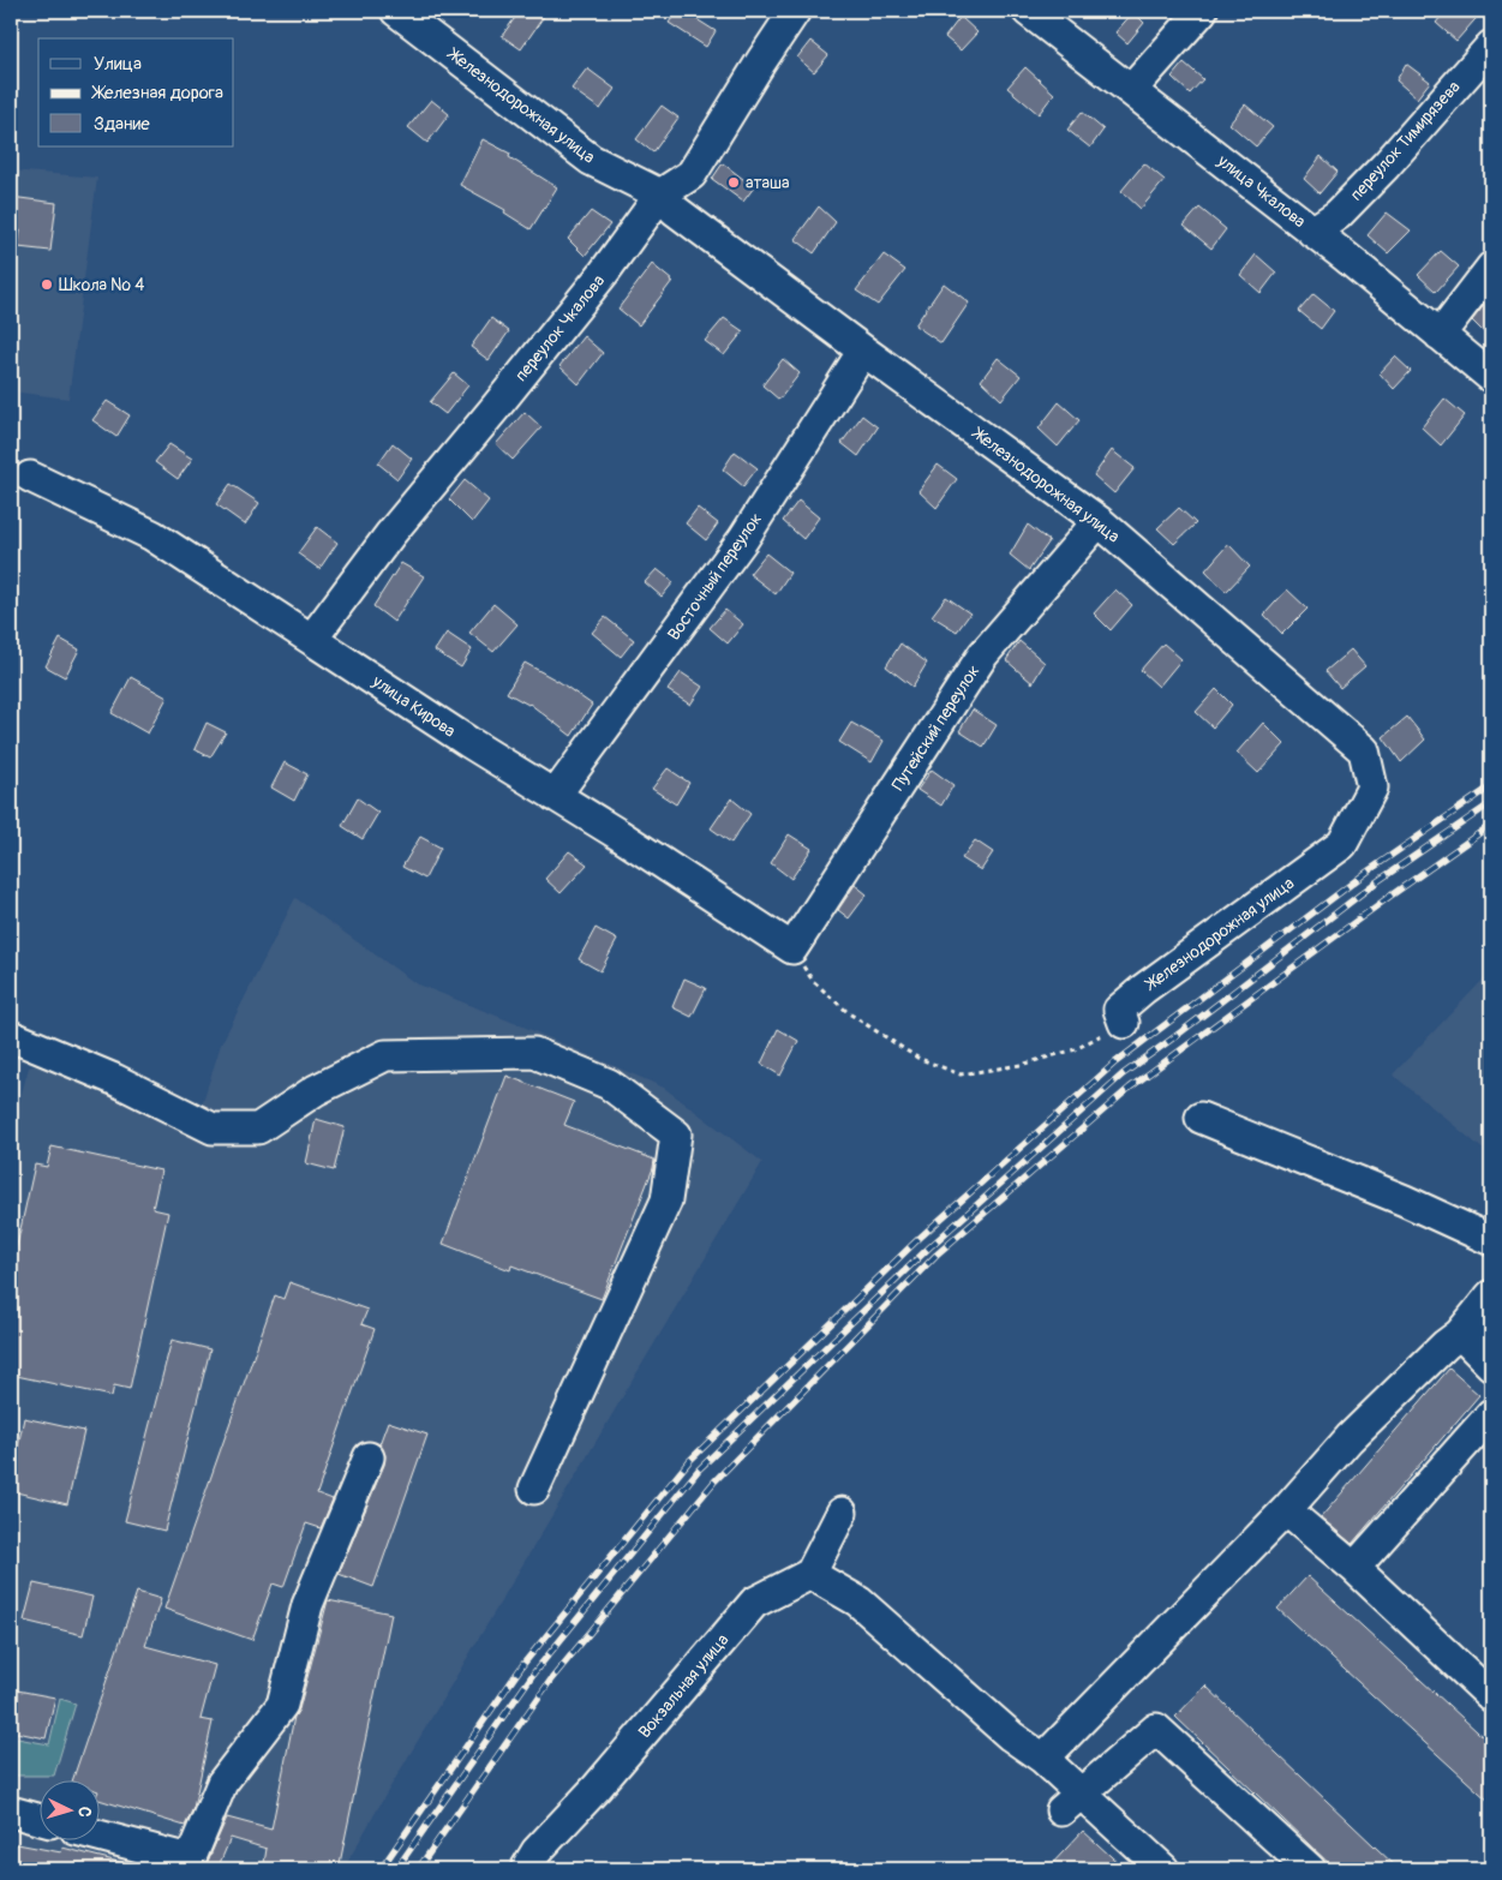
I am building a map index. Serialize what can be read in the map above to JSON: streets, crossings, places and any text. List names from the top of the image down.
{
  "streets": {
    "street": [
      "Железнодорожная улица",
      "переулок Тимирязева",
      "улица Чкалова",
      "переулок Чкалова",
      "Восточный переулок",
      "улица Кирова",
      "Путейский переулок",
      "Вокзальная улица"
    ]
  },
  "crossings": [
    ["Железнодорожная улица", "переулок Чкалова"],
    ["Железнодорожная улица", "Восточный переулок"],
    ["Железнодорожная улица", "Путейский переулок"],
    ["переулок Тимирязева", "улица Чкалова"],
    ["переулок Чкалова", "улица Кирова"],
    ["Восточный переулок", "улица Кирова"],
    ["улица Кирова", "Путейский переулок"]
  ],
  "places": ["аташа", "Школа № 4"],
  "legend": ["Улица", "Железная дорога", "Здание"],
  "north": "right"
}
